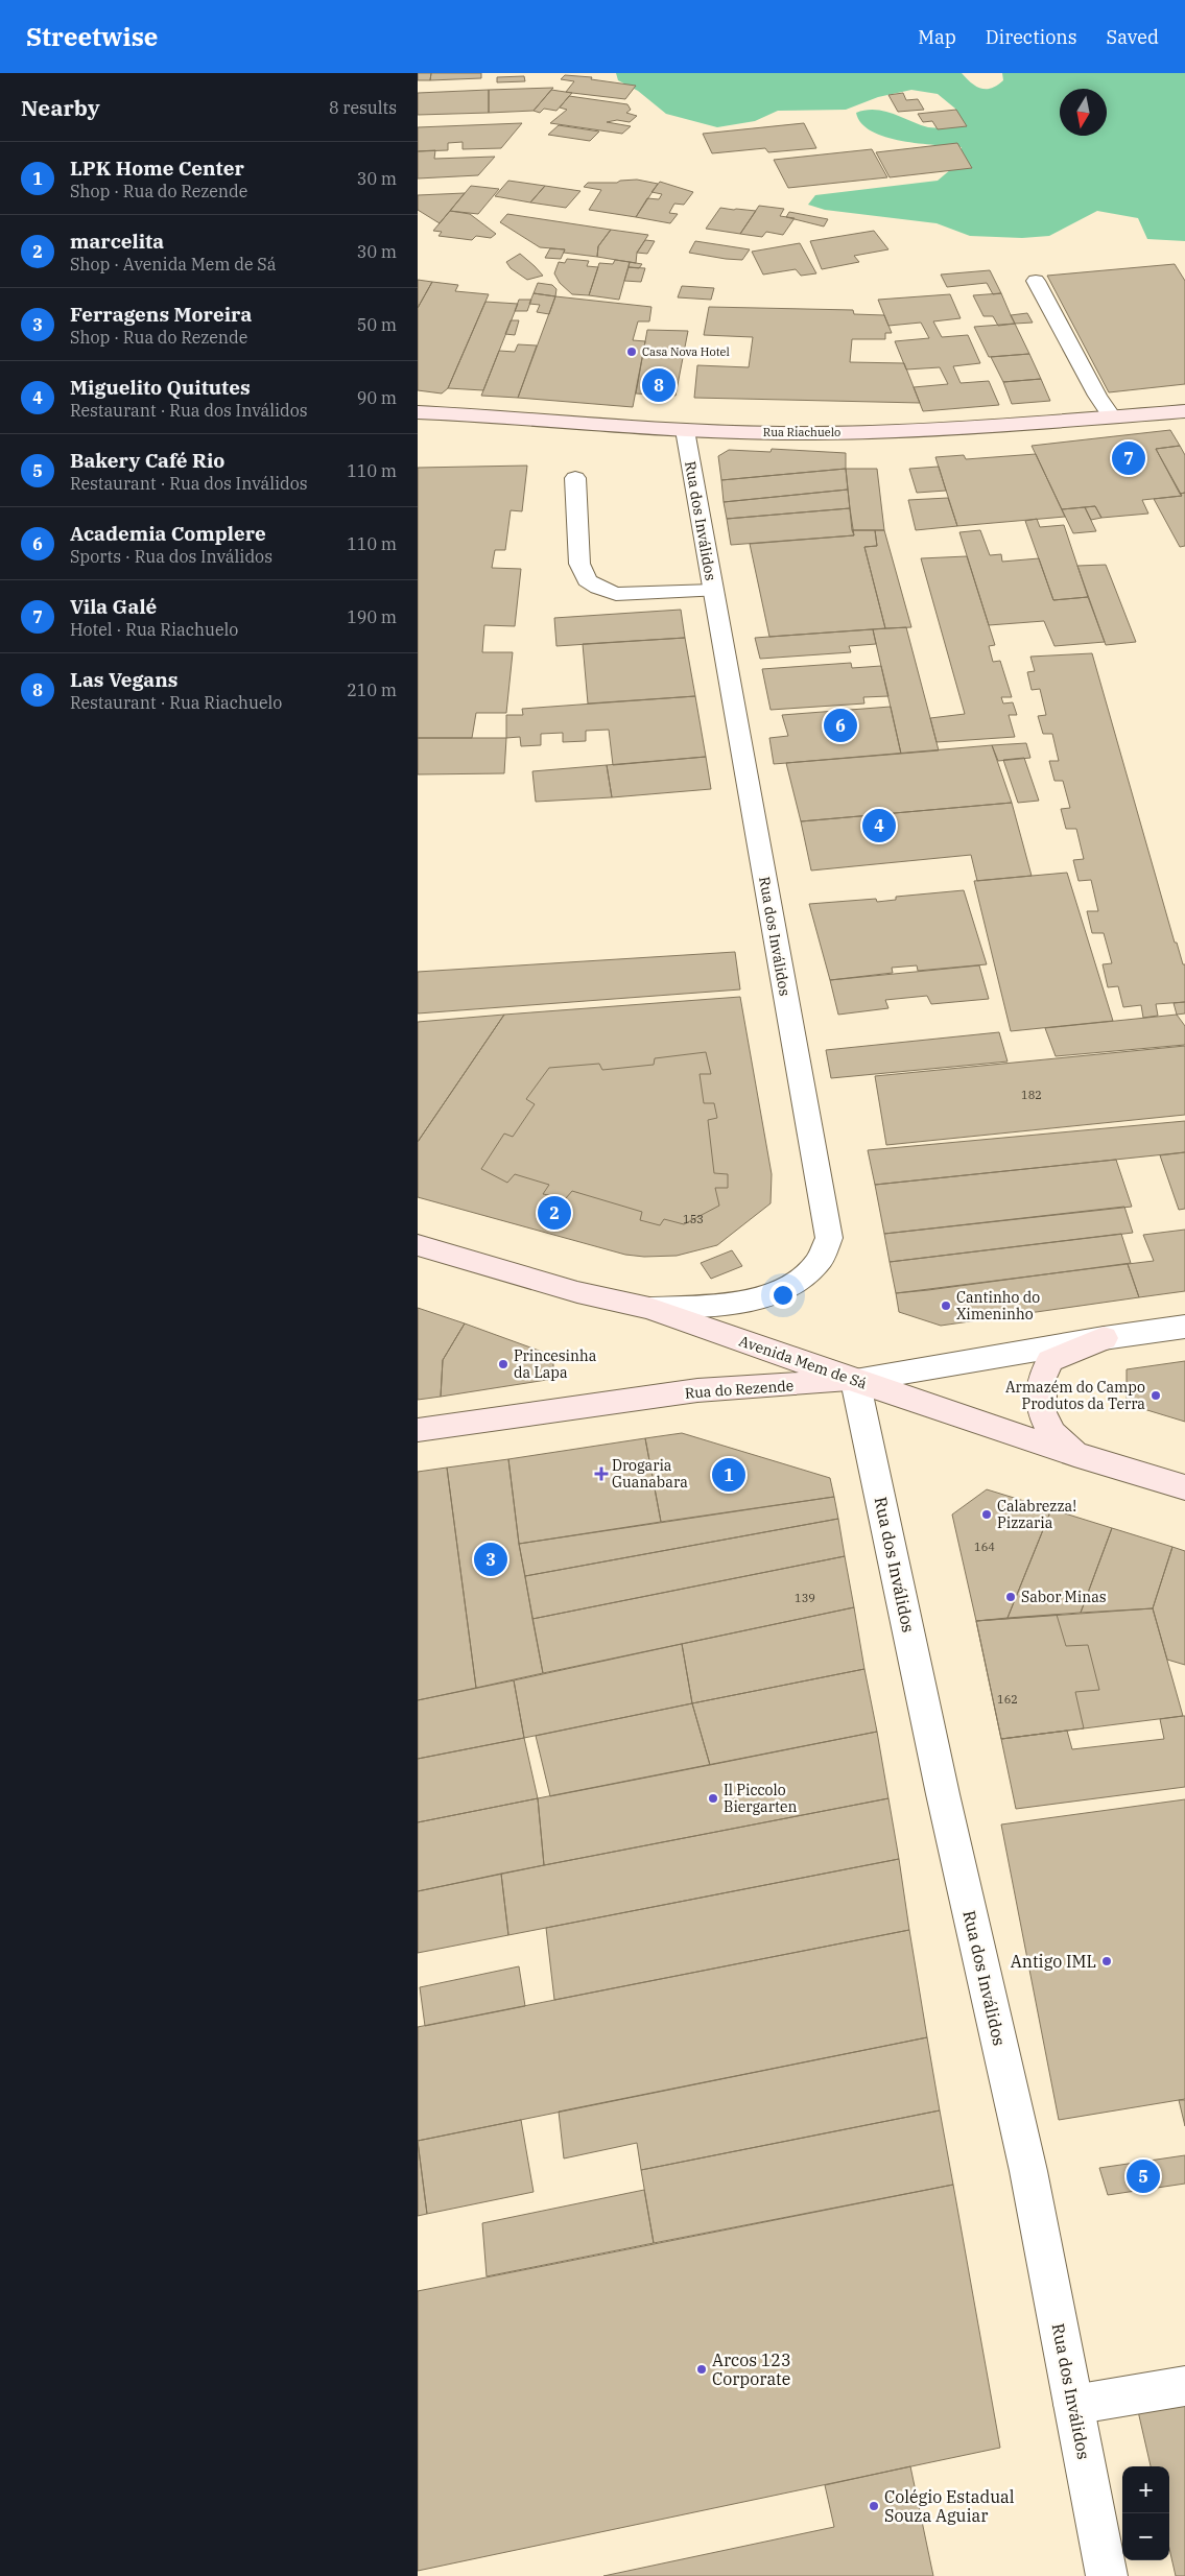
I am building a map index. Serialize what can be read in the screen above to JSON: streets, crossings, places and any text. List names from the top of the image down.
{
  "streets": {
    "main road": ["Rua Riachuelo", "Avenida Mem de Sá", "Rua do Rezende"],
    "street": ["Rua dos Inválidos"]
  },
  "crossings": [
    ["Rua Riachuelo", "Rua dos Inválidos"],
    ["Rua dos Inválidos", "Avenida Mem de Sá"],
    ["Rua dos Inválidos", "Rua do Rezende"],
    ["Avenida Mem de Sá", "Rua do Rezende"]
  ],
  "places": {
    "other": [
      "Casa Nova Hotel",
      "Cantinho do Ximeninho",
      "Princesinha da Lapa",
      "Armazém do Campo Produtos da Terra",
      "Calabrezza! Pizzaria",
      "Sabor Minas",
      "Il Piccolo Biergarten",
      "Antigo IML",
      "Arcos 123 Corporate",
      "Colégio Estadual Souza Aguiar"
    ],
    "health": ["Drogaria Guanabara"]
  },
  "house_numbers": [
    "182",
    "153",
    "164",
    "139",
    "162"
  ],
  "north": "bottom",
  "page": {
    "header": "Streetwise",
    "nav": ["Map", "Directions", "Saved"],
    "heading": ["Nearby", "8 results"],
    "list": [
      {
        "mark": "1",
        "name": "LPK Home Center",
        "note": "Shop · Rua do Rezende",
        "value": "30 m"
      },
      {
        "mark": "2",
        "name": "marcelita",
        "note": "Shop · Avenida Mem de Sá",
        "value": "30 m"
      },
      {
        "mark": "3",
        "name": "Ferragens Moreira",
        "note": "Shop · Rua do Rezende",
        "value": "50 m"
      },
      {
        "mark": "4",
        "name": "Miguelito Quitutes",
        "note": "Restaurant · Rua dos Inválidos",
        "value": "90 m"
      },
      {
        "mark": "5",
        "name": "Bakery Café Rio",
        "note": "Restaurant · Rua dos Inválidos",
        "value": "110 m"
      },
      {
        "mark": "6",
        "name": "Academia Complere",
        "note": "Sports · Rua dos Inválidos",
        "value": "110 m"
      },
      {
        "mark": "7",
        "name": "Vila Galé",
        "note": "Hotel · Rua Riachuelo",
        "value": "190 m"
      },
      {
        "mark": "8",
        "name": "Las Vegans",
        "note": "Restaurant · Rua Riachuelo",
        "value": "210 m"
      }
    ],
    "pins": [
      "8",
      "7",
      "6",
      "4",
      "2",
      "1",
      "3",
      "5"
    ],
    "map_buttons": ["+", "−"]
  }
}
